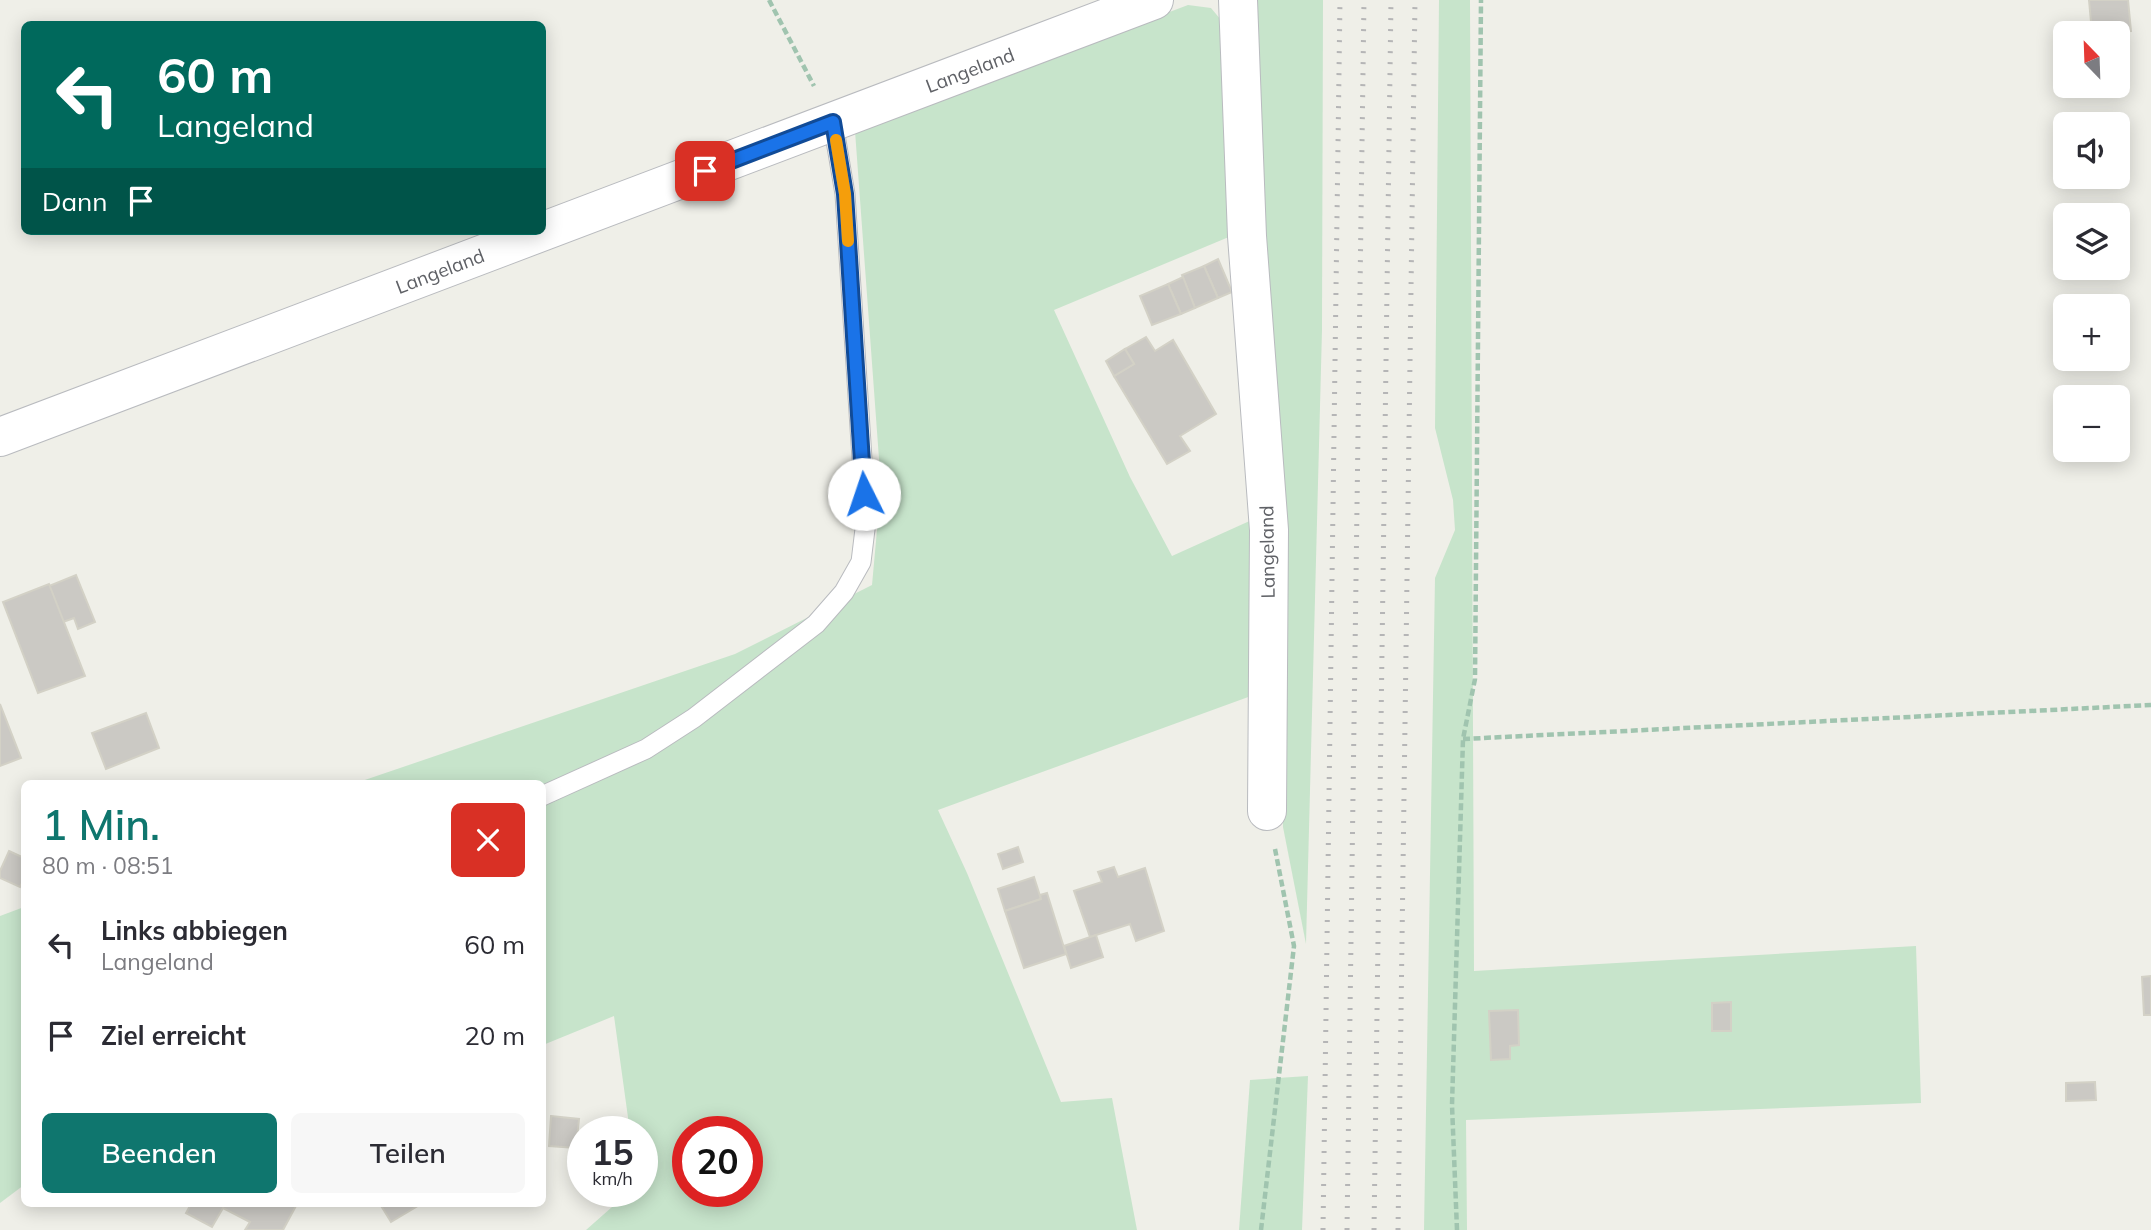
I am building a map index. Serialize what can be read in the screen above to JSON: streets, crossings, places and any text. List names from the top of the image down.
{
  "streets": {
    "street": ["Langeland"]
  },
  "north": "top left",
  "page": {
    "map_buttons": ["+", "−"],
    "turn": ["60 m", "Langeland"],
    "then": "Dann",
    "heading": ["1 Min.", "80 m · 08:51"],
    "list": [
      {
        "name": "Links abbiegen",
        "note": "Langeland",
        "value": "60 m"
      },
      {
        "name": "Ziel erreicht",
        "value": "20 m"
      }
    ],
    "buttons": ["Beenden", "Teilen"],
    "speed": "15 km/h",
    "limit": "20"
  }
}
